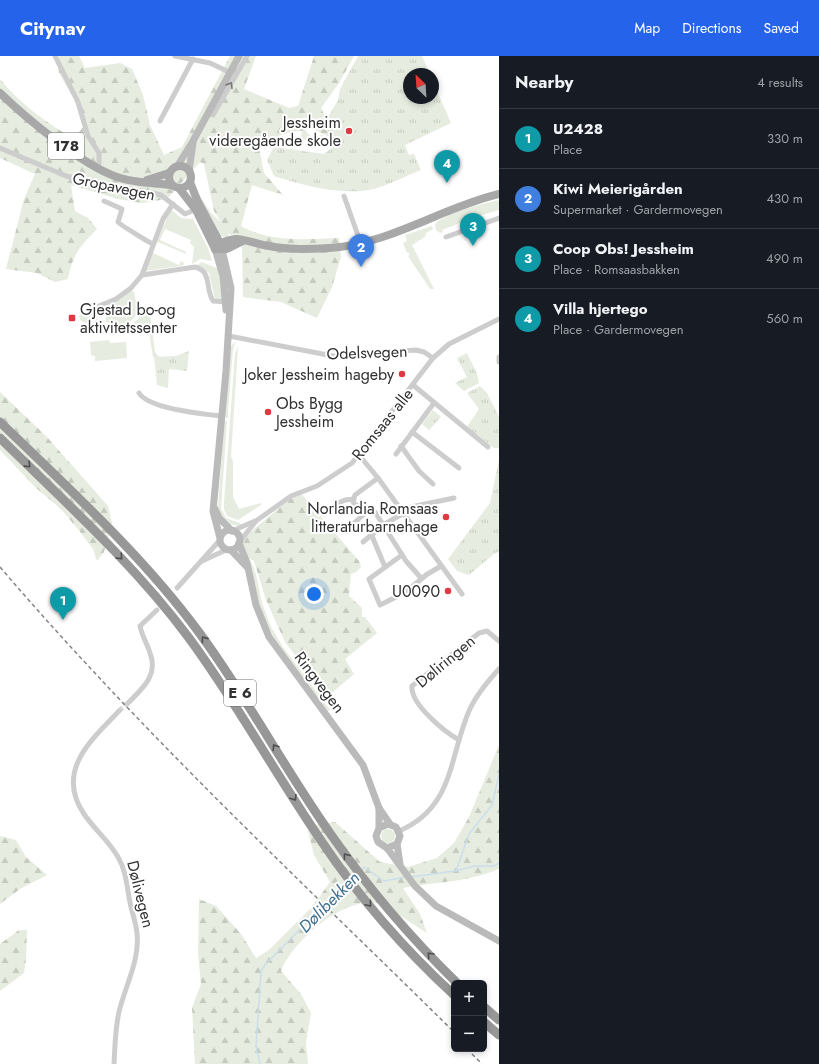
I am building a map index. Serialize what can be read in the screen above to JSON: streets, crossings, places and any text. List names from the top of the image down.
{
  "streets": {
    "highway": ["E 6"],
    "main road": ["178", "Ringvegen"],
    "street": [
      "Gropavegen",
      "Odelsvegen",
      "Romsaas alle",
      "Døliringen",
      "Dølivegen"
    ]
  },
  "crossings": [
    ["Odelsvegen", "Romsaas alle"],
    ["Romsaas alle", "Ringvegen"]
  ],
  "water": ["Dølibekken"],
  "places": {
    "other": [
      "Jessheim videregående skole",
      "Joker Jessheim hageby",
      "Obs Bygg Jessheim",
      "Norlandia Romsaas litteraturbarnehage",
      "U0090"
    ],
    "transit": ["Gjestad bo-og aktivitetssenter"]
  },
  "north": "top left",
  "page": {
    "header": "Citynav",
    "nav": ["Map", "Directions", "Saved"],
    "heading": ["Nearby", "4 results"],
    "list": [
      {
        "mark": "1",
        "name": "U2428",
        "note": "Place",
        "value": "330 m"
      },
      {
        "mark": "2",
        "name": "Kiwi Meierigården",
        "note": "Supermarket · Gardermovegen",
        "value": "430 m"
      },
      {
        "mark": "3",
        "name": "Coop Obs! Jessheim",
        "note": "Place · Romsaasbakken",
        "value": "490 m"
      },
      {
        "mark": "4",
        "name": "Villa hjertego",
        "note": "Place · Gardermovegen",
        "value": "560 m"
      }
    ],
    "pins": [
      "4",
      "3",
      "2",
      "1"
    ],
    "map_buttons": ["+", "−"]
  }
}
